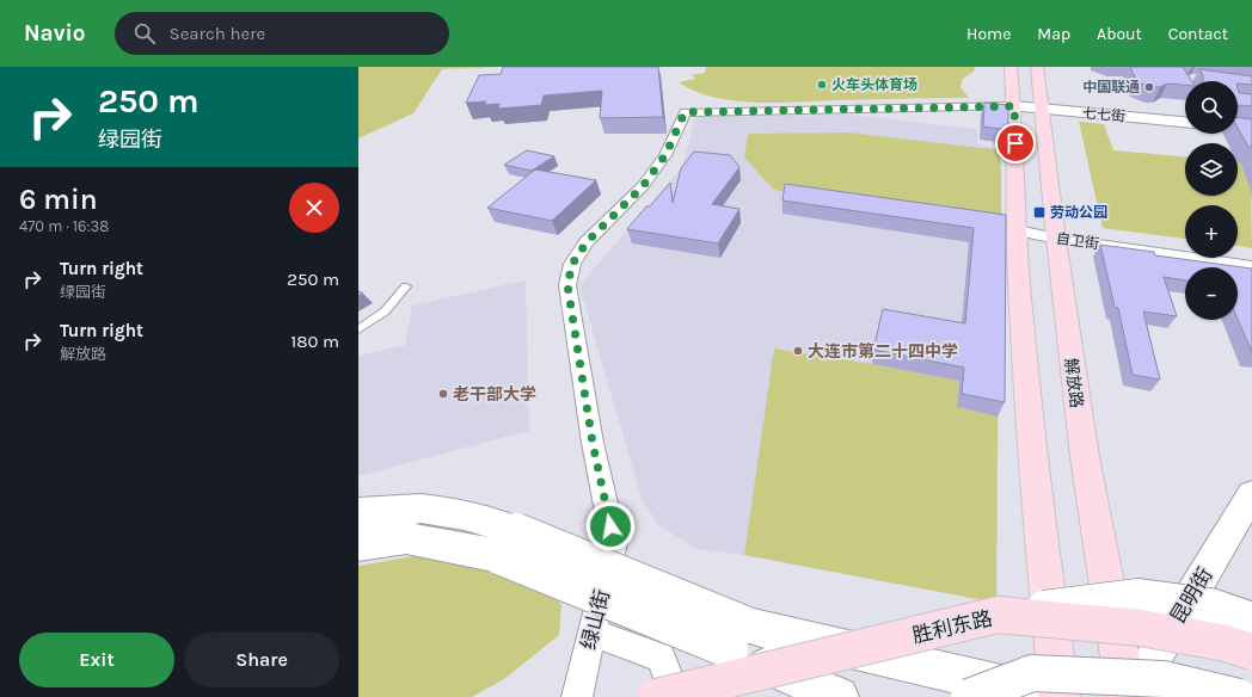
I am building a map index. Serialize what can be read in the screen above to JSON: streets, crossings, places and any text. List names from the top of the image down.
{
  "streets": {
    "main road": ["七七街", "解放路", "胜利东路"],
    "street": ["自卫街", "昆明街", "绿山街"]
  },
  "crossings": [
    ["七七街", "解放路"],
    ["七七街", "绿山街"],
    ["自卫街", "解放路"],
    ["解放路", "昆明街"]
  ],
  "places": {
    "other": [
      "火车头体育场",
      "中国联通",
      "大连市第二十四中学",
      "老干部大学"
    ],
    "transit": ["劳动公园"]
  },
  "page": {
    "header": "Navio",
    "search": "Search here",
    "nav": [
      "Home",
      "Map",
      "About",
      "Contact"
    ],
    "turn": ["250 m", "绿园街"],
    "map_buttons": ["+", "−"],
    "heading": ["6 min", "470 m · 16:38"],
    "list": [
      {
        "name": "Turn right",
        "note": "绿园街",
        "value": "250 m"
      },
      {
        "name": "Turn right",
        "note": "解放路",
        "value": "180 m"
      }
    ],
    "buttons": ["Exit", "Share"]
  }
}
